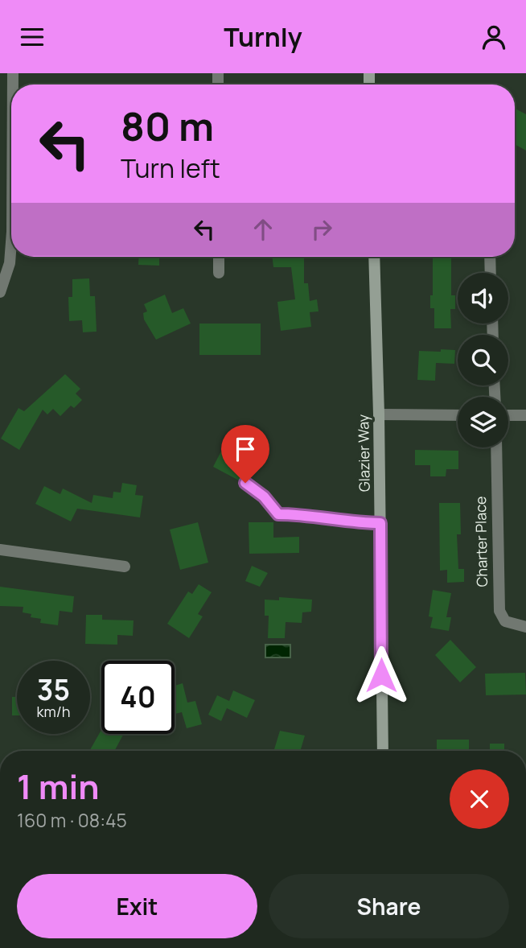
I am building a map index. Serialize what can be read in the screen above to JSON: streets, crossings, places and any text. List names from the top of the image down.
{
  "streets": {
    "street": ["Glazier Way", "Charter Place"]
  },
  "page": {
    "header": "Turnly",
    "turn": ["80 m", "Turn left"],
    "speed": "35 km/h",
    "limit": "40",
    "heading": ["1 min", "160 m · 08:45"],
    "buttons": ["Exit", "Share"]
  }
}
